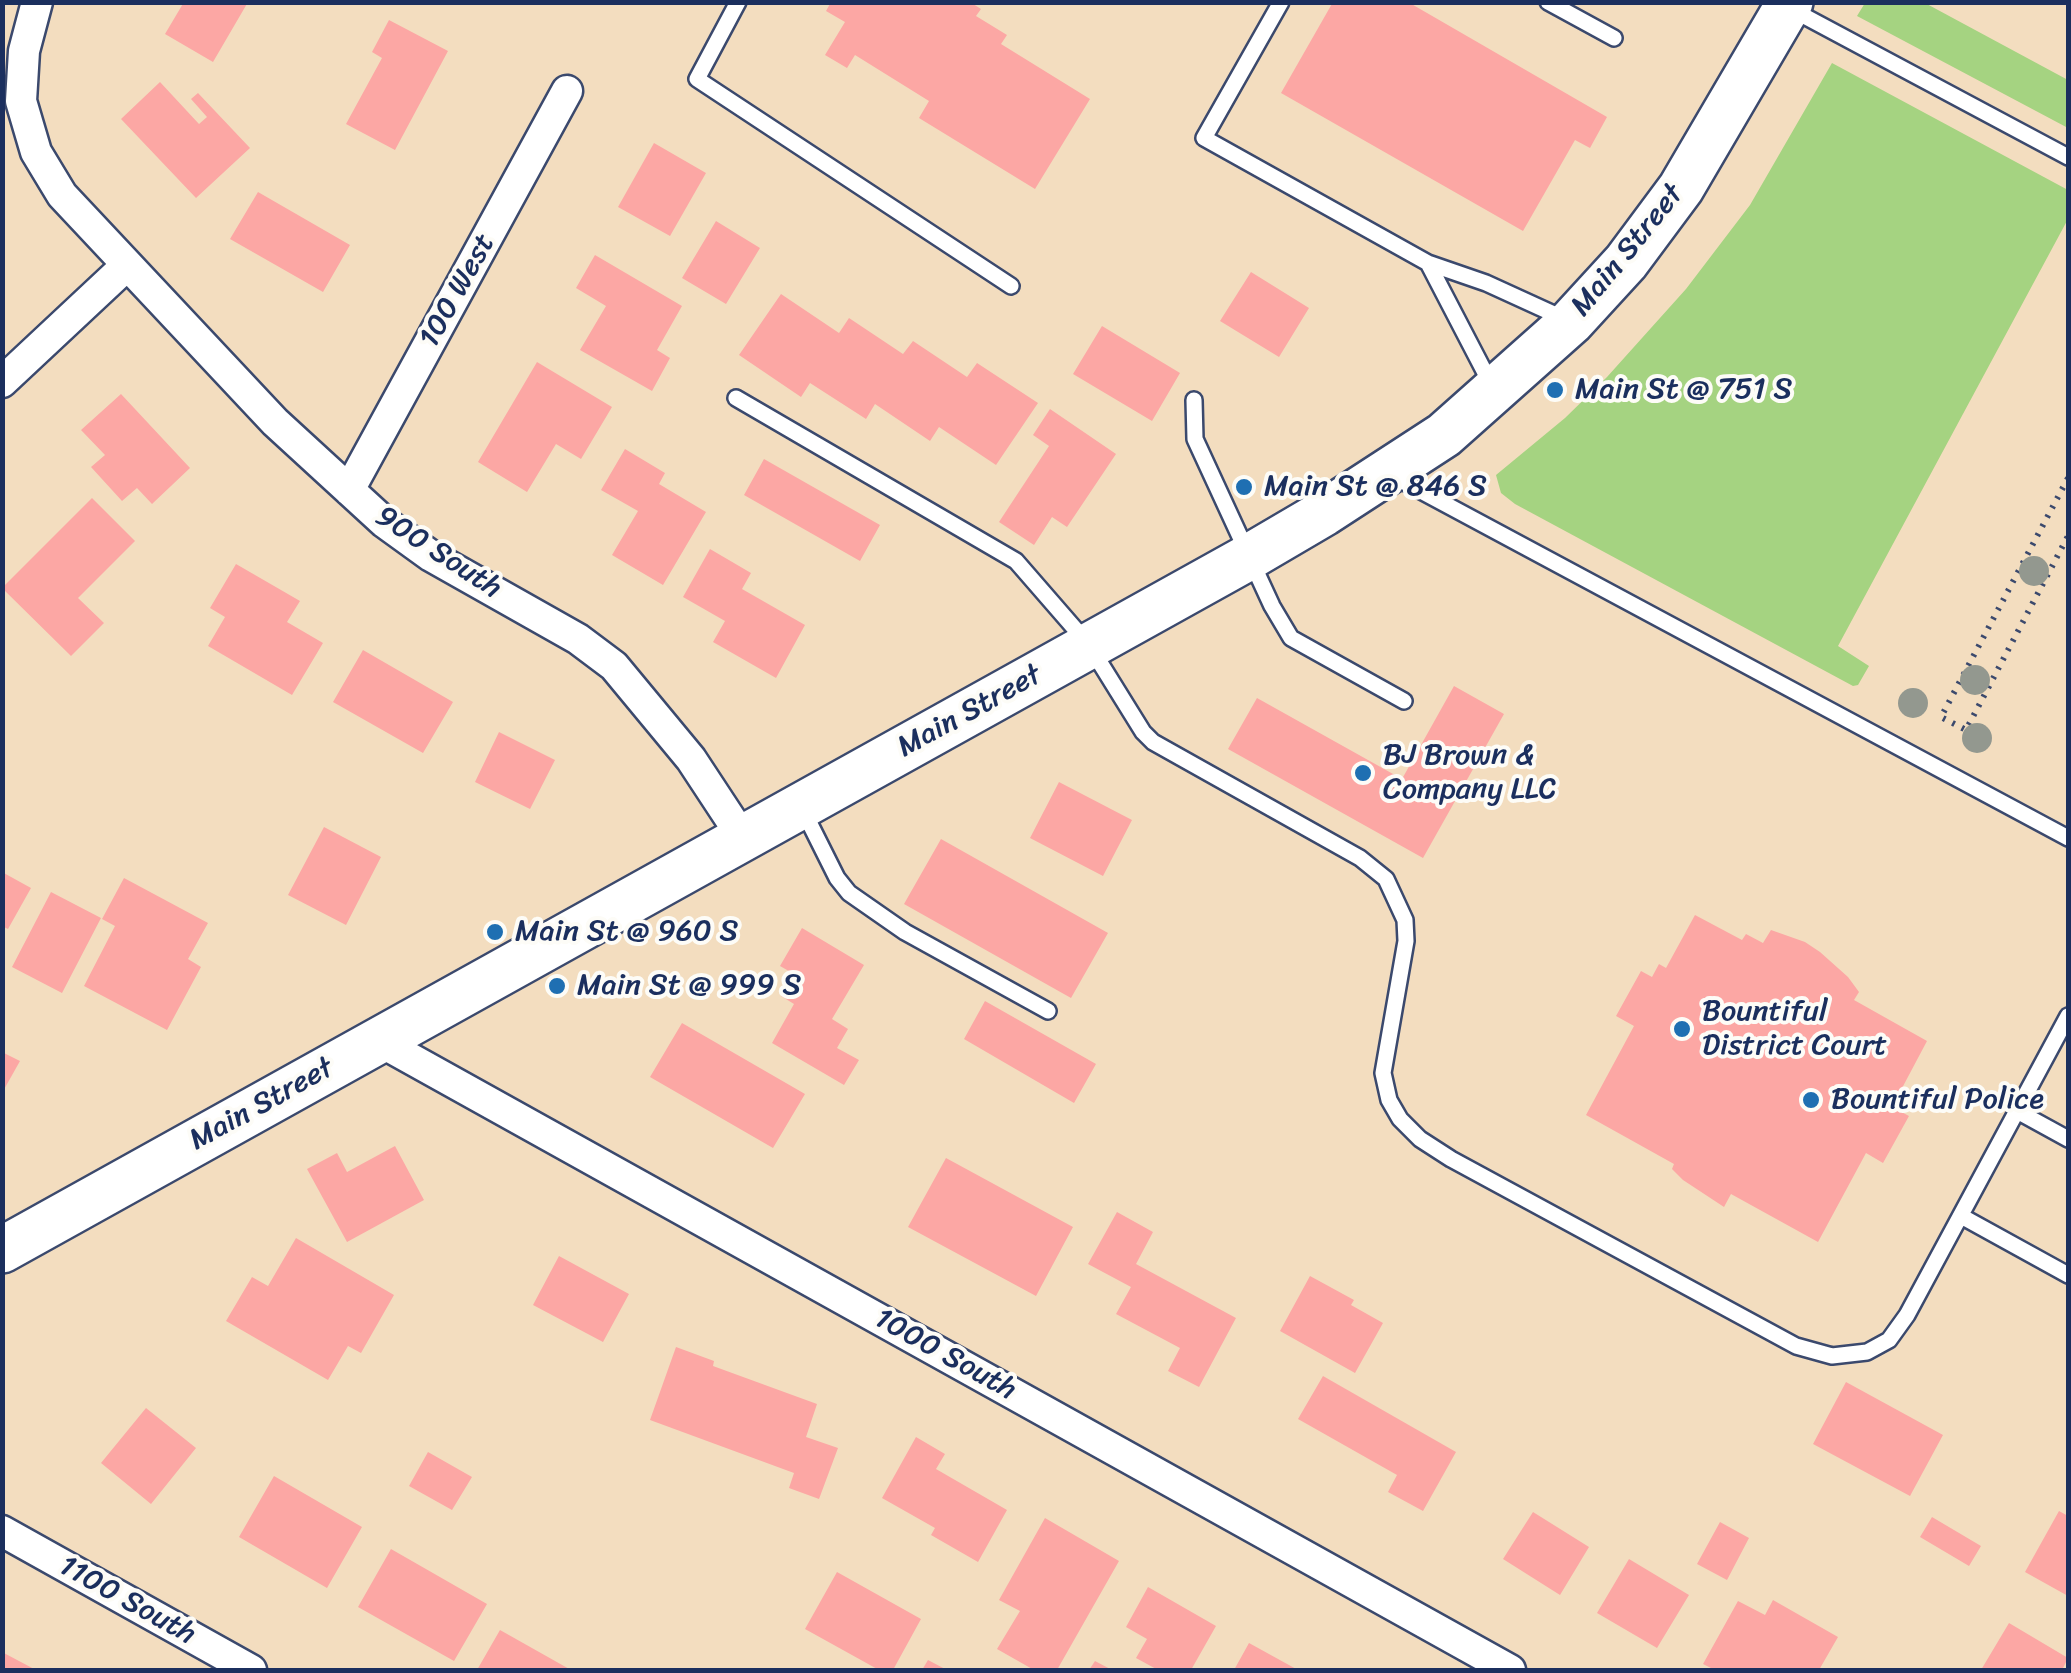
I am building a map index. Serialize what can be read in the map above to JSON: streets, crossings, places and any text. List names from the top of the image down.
{
  "streets": {
    "street": [
      "Main Street",
      "100 West",
      "900 South",
      "1000 South",
      "1100 South"
    ]
  },
  "crossings": [
    ["Main Street", "900 South"],
    ["Main Street", "1000 South"],
    ["100 West", "900 South"]
  ],
  "places": [
    "Main St @ 751 S",
    "Main St @ 846 S",
    "BJ Brown & Company LLC",
    "Main St @ 960 S",
    "Main St @ 999 S",
    "Bountiful District Court",
    "Bountiful Police"
  ]
}
